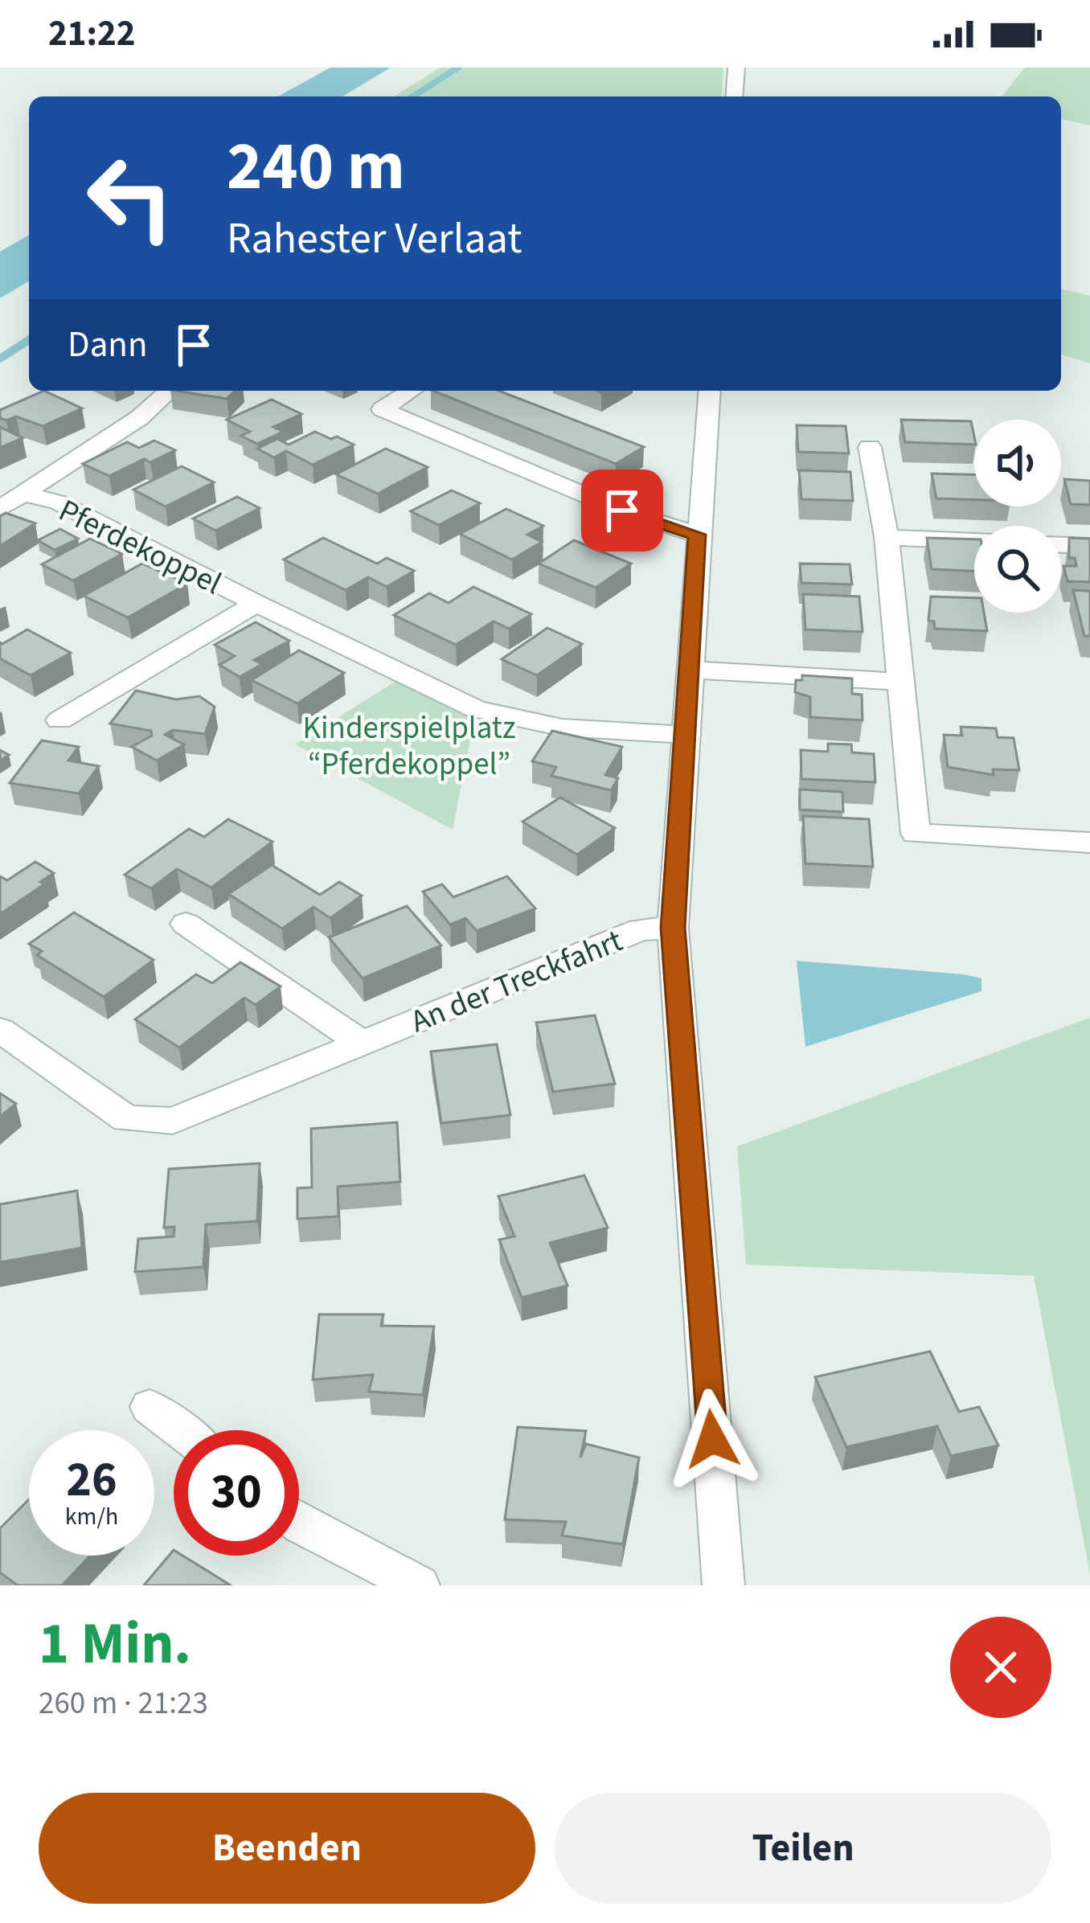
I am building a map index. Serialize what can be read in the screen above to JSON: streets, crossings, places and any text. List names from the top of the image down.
{
  "streets": {
    "street": ["Pferdekoppel", "An der Treckfahrt"]
  },
  "parks": ["Kinderspielplatz “Pferdekoppel”"],
  "page": {
    "status": "21:22",
    "turn": ["240 m", "Rahester Verlaat"],
    "then": "Dann",
    "speed": "26 km/h",
    "limit": "30",
    "heading": ["1 Min.", "260 m · 21:23"],
    "buttons": ["Beenden", "Teilen"]
  }
}
